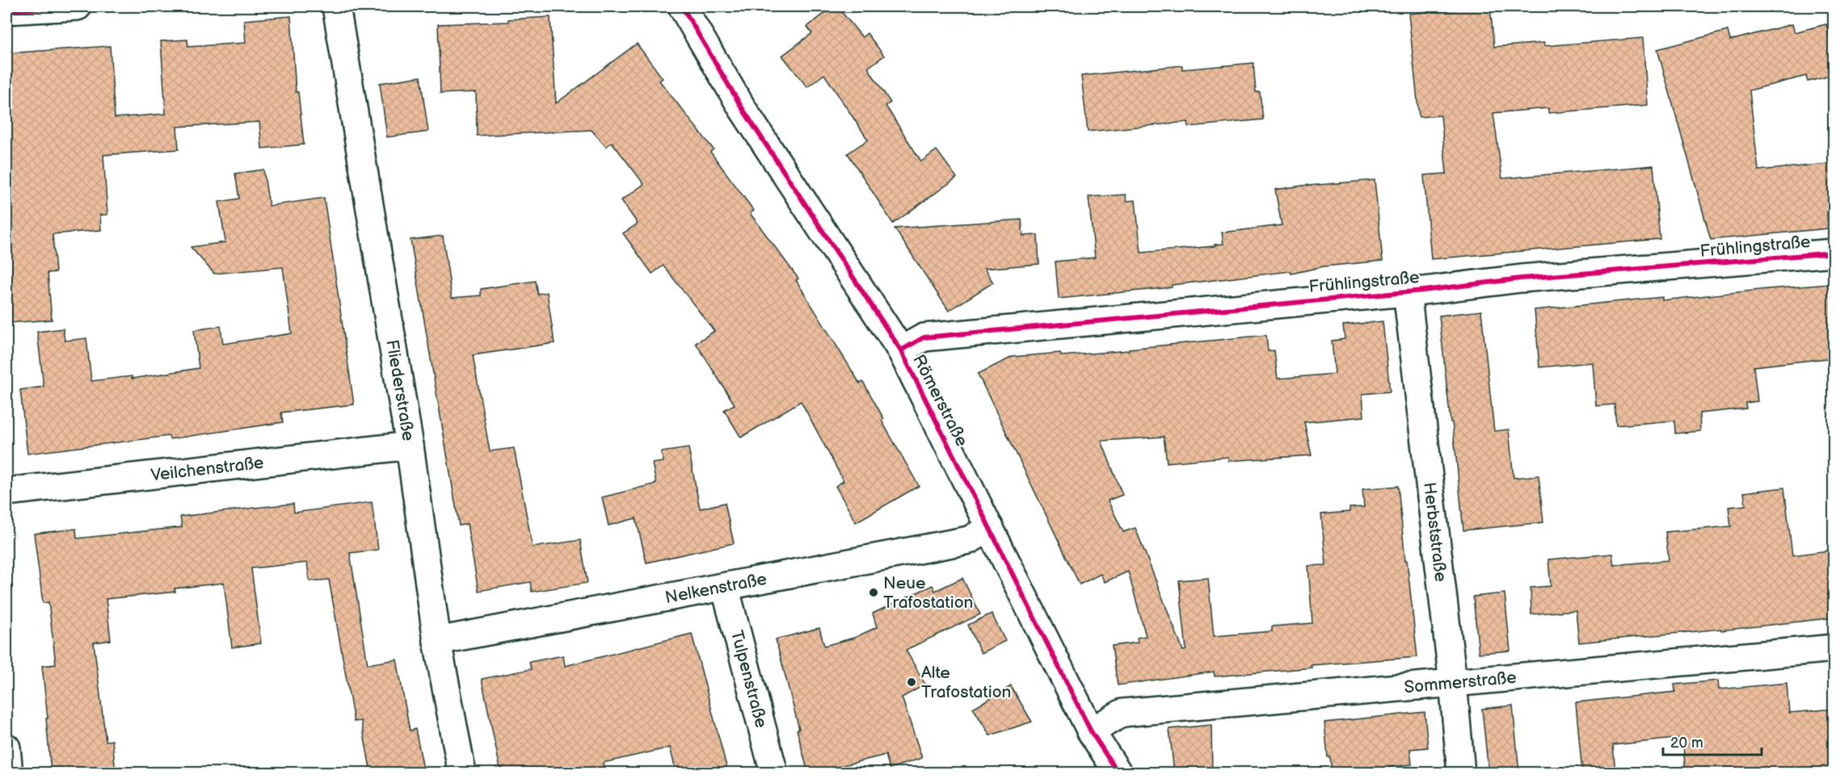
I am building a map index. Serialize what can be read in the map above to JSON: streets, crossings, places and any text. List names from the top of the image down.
{
  "streets": {
    "street": [
      "Frühlingstraße",
      "Fliederstraße",
      "Römerstraße",
      "Veilchenstraße",
      "Herbststraße",
      "Nelkenstraße",
      "Tulpenstraße",
      "Sommerstraße"
    ]
  },
  "crossings": [
    ["Frühlingstraße", "Römerstraße"],
    ["Frühlingstraße", "Herbststraße"],
    ["Fliederstraße", "Veilchenstraße"],
    ["Fliederstraße", "Nelkenstraße"],
    ["Römerstraße", "Nelkenstraße"],
    ["Römerstraße", "Sommerstraße"],
    ["Herbststraße", "Sommerstraße"],
    ["Nelkenstraße", "Tulpenstraße"]
  ],
  "places": ["Neue Trafostation", "Alte Trafostation"],
  "scale_bar": "20 m"
}
